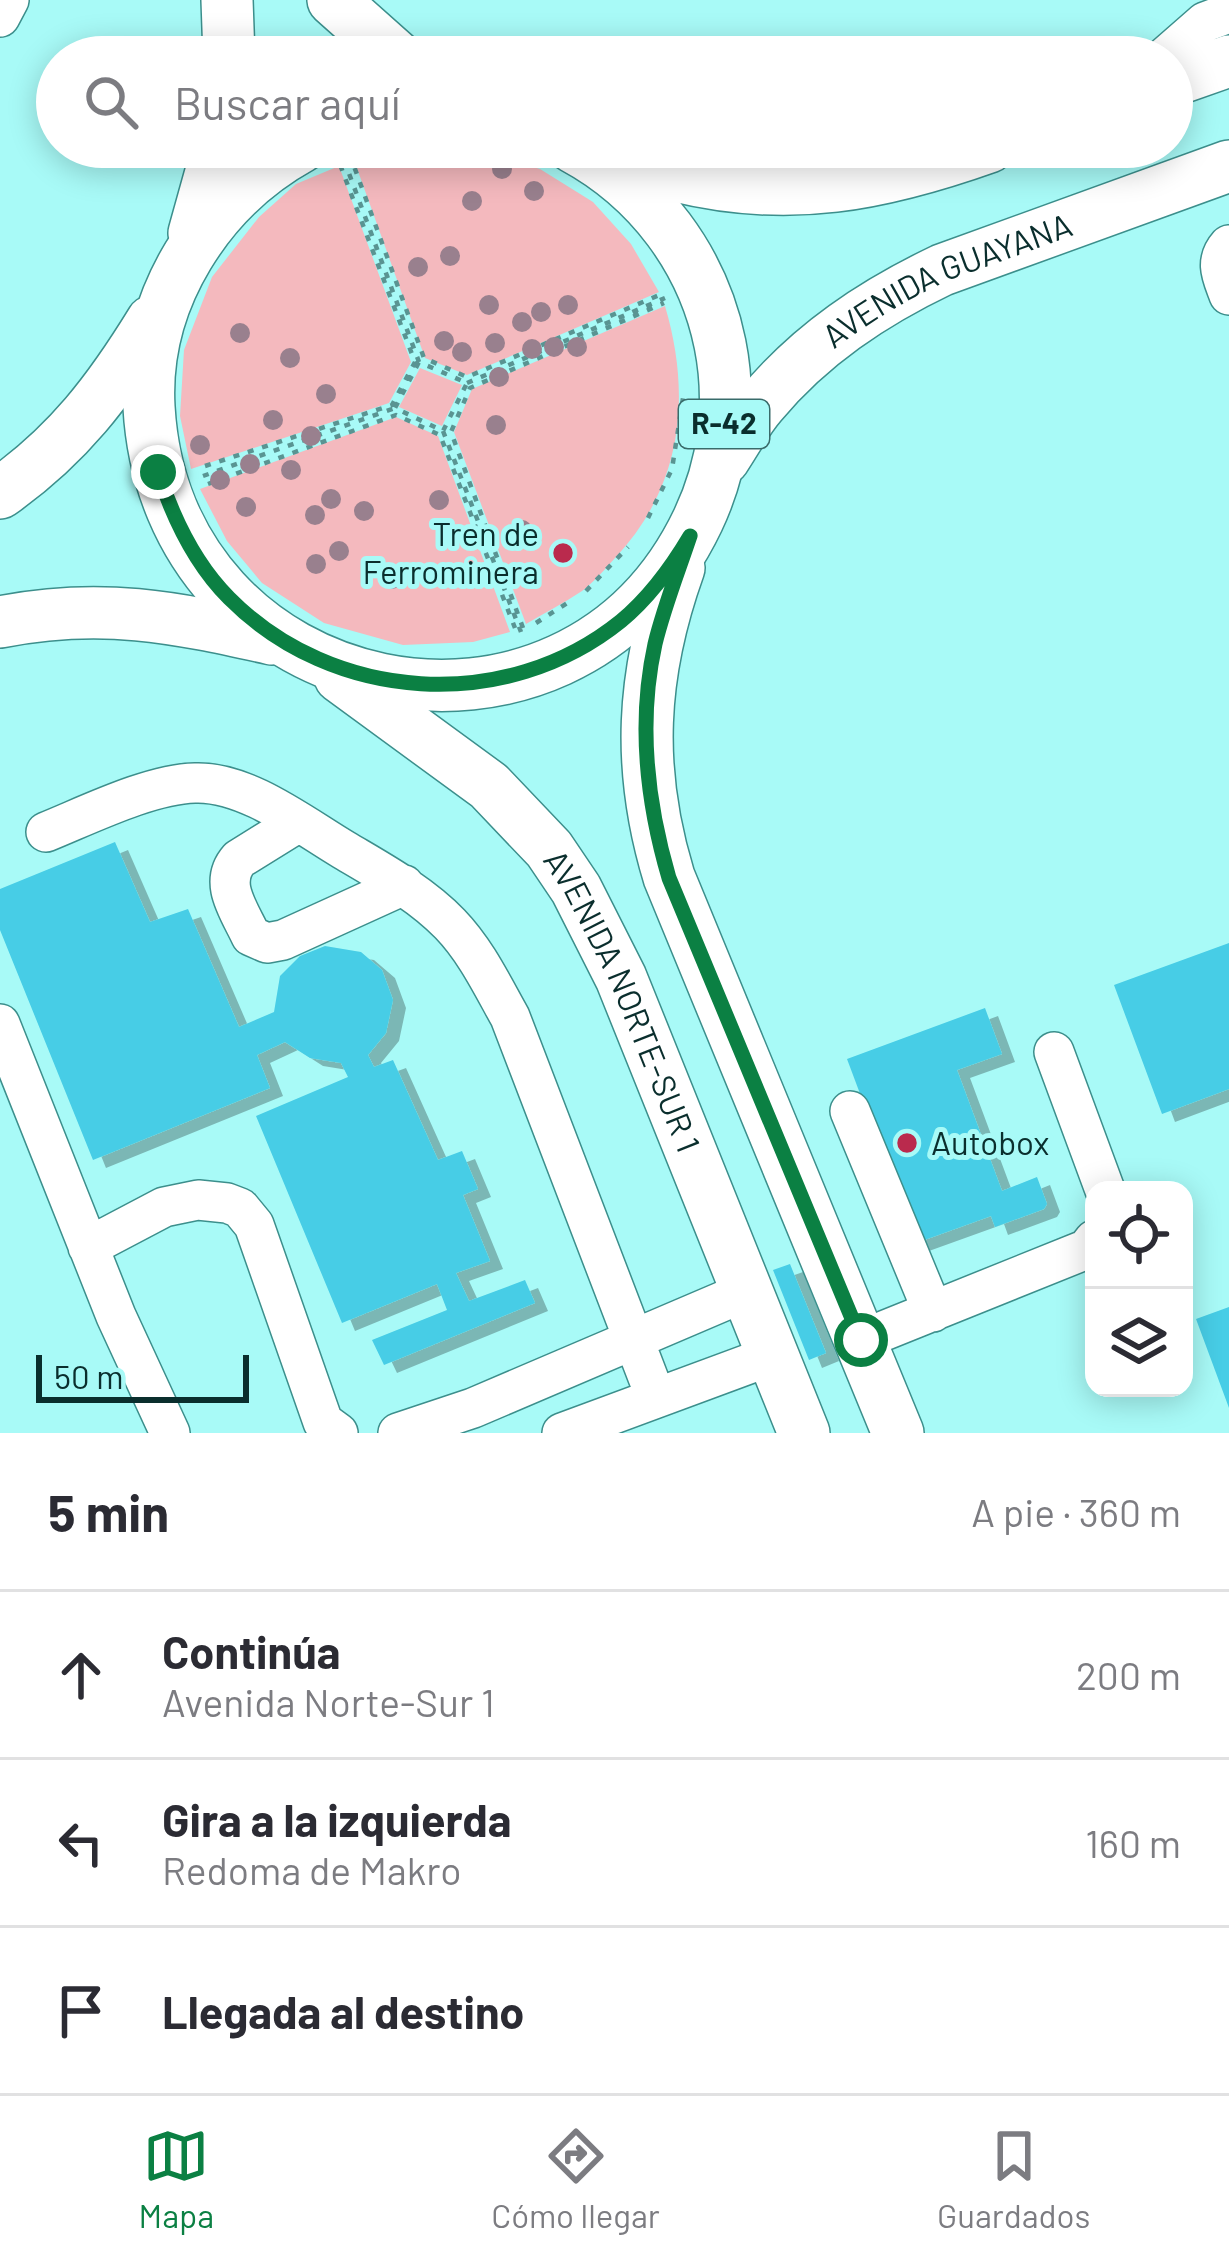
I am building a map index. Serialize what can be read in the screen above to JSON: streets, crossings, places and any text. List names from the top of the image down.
{
  "streets": {
    "main road": ["AVENIDA GUAYANA", "R-42", "AVENIDA NORTE-SUR 1"]
  },
  "crossings": [
    ["AVENIDA GUAYANA", "R-42"],
    ["R-42", "AVENIDA NORTE-SUR 1"]
  ],
  "places": ["Tren de Ferrominera", "Autobox"],
  "scale_bar": "50 m",
  "page": {
    "search": "Buscar aquí",
    "scale": "50 m",
    "heading": ["5 min", "A pie · 360 m"],
    "list": [
      ["Continúa", "Avenida Norte-Sur 1", "200 m"],
      ["Gira a la izquierda", "Redoma de Makro", "160 m"],
      "Llegada al destino"
    ],
    "nav": ["Mapa", "Cómo llegar", "Guardados"]
  }
}
